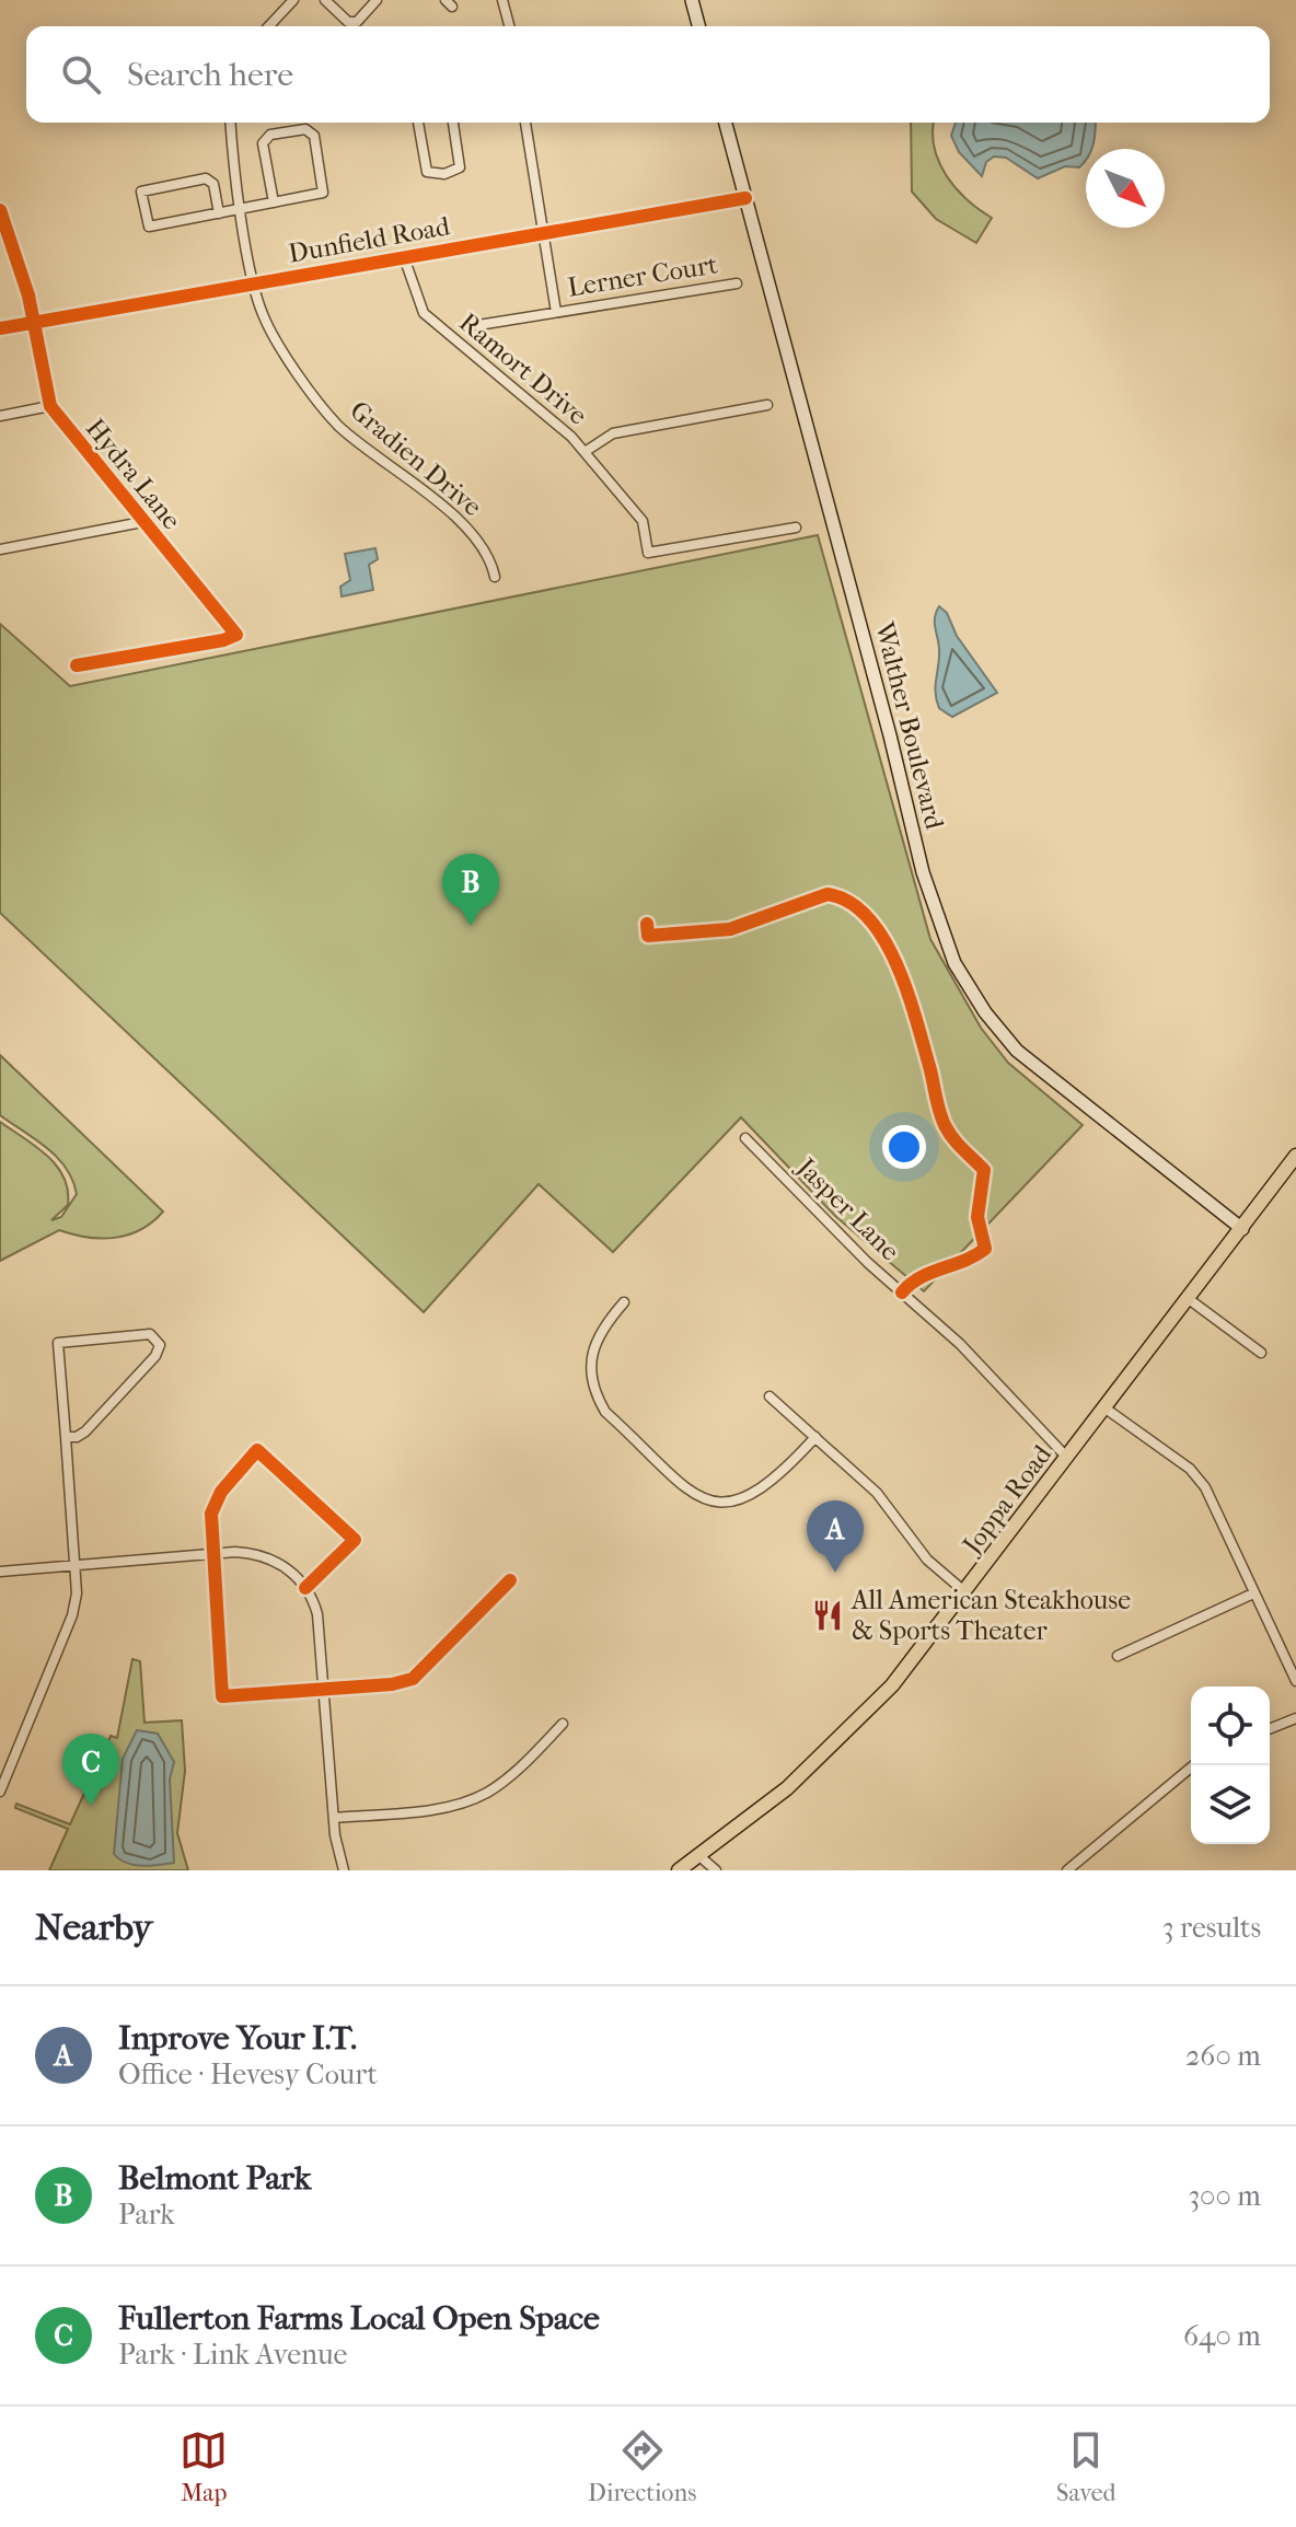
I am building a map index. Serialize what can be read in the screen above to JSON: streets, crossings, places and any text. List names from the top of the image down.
{
  "streets": {
    "main road": ["Walther Boulevard", "Joppa Road"],
    "street": [
      "Dunfield Road",
      "Lerner Court",
      "Ramort Drive",
      "Gradien Drive",
      "Hydra Lane",
      "Jasper Lane"
    ]
  },
  "crossings": [
    ["Dunfield Road", "Lerner Court"],
    ["Dunfield Road", "Ramort Drive"],
    ["Dunfield Road", "Gradien Drive"],
    ["Dunfield Road", "Hydra Lane"],
    ["Dunfield Road", "Walther Boulevard"],
    ["Walther Boulevard", "Joppa Road"],
    ["Jasper Lane", "Joppa Road"]
  ],
  "places": {
    "restaurant": ["All American Steakhouse & Sports Theater"]
  },
  "north": "bottom right",
  "page": {
    "search": "Search here",
    "pins": ["B", "A", "C"],
    "heading": ["Nearby", "3 results"],
    "list": [
      {
        "mark": "A",
        "name": "Inprove Your I.T.",
        "note": "Office · Hevesy Court",
        "value": "260 m"
      },
      {
        "mark": "B",
        "name": "Belmont Park",
        "note": "Park",
        "value": "300 m"
      },
      {
        "mark": "C",
        "name": "Fullerton Farms Local Open Space",
        "note": "Park · Link Avenue",
        "value": "640 m"
      }
    ],
    "nav": ["Map", "Directions", "Saved"]
  }
}
